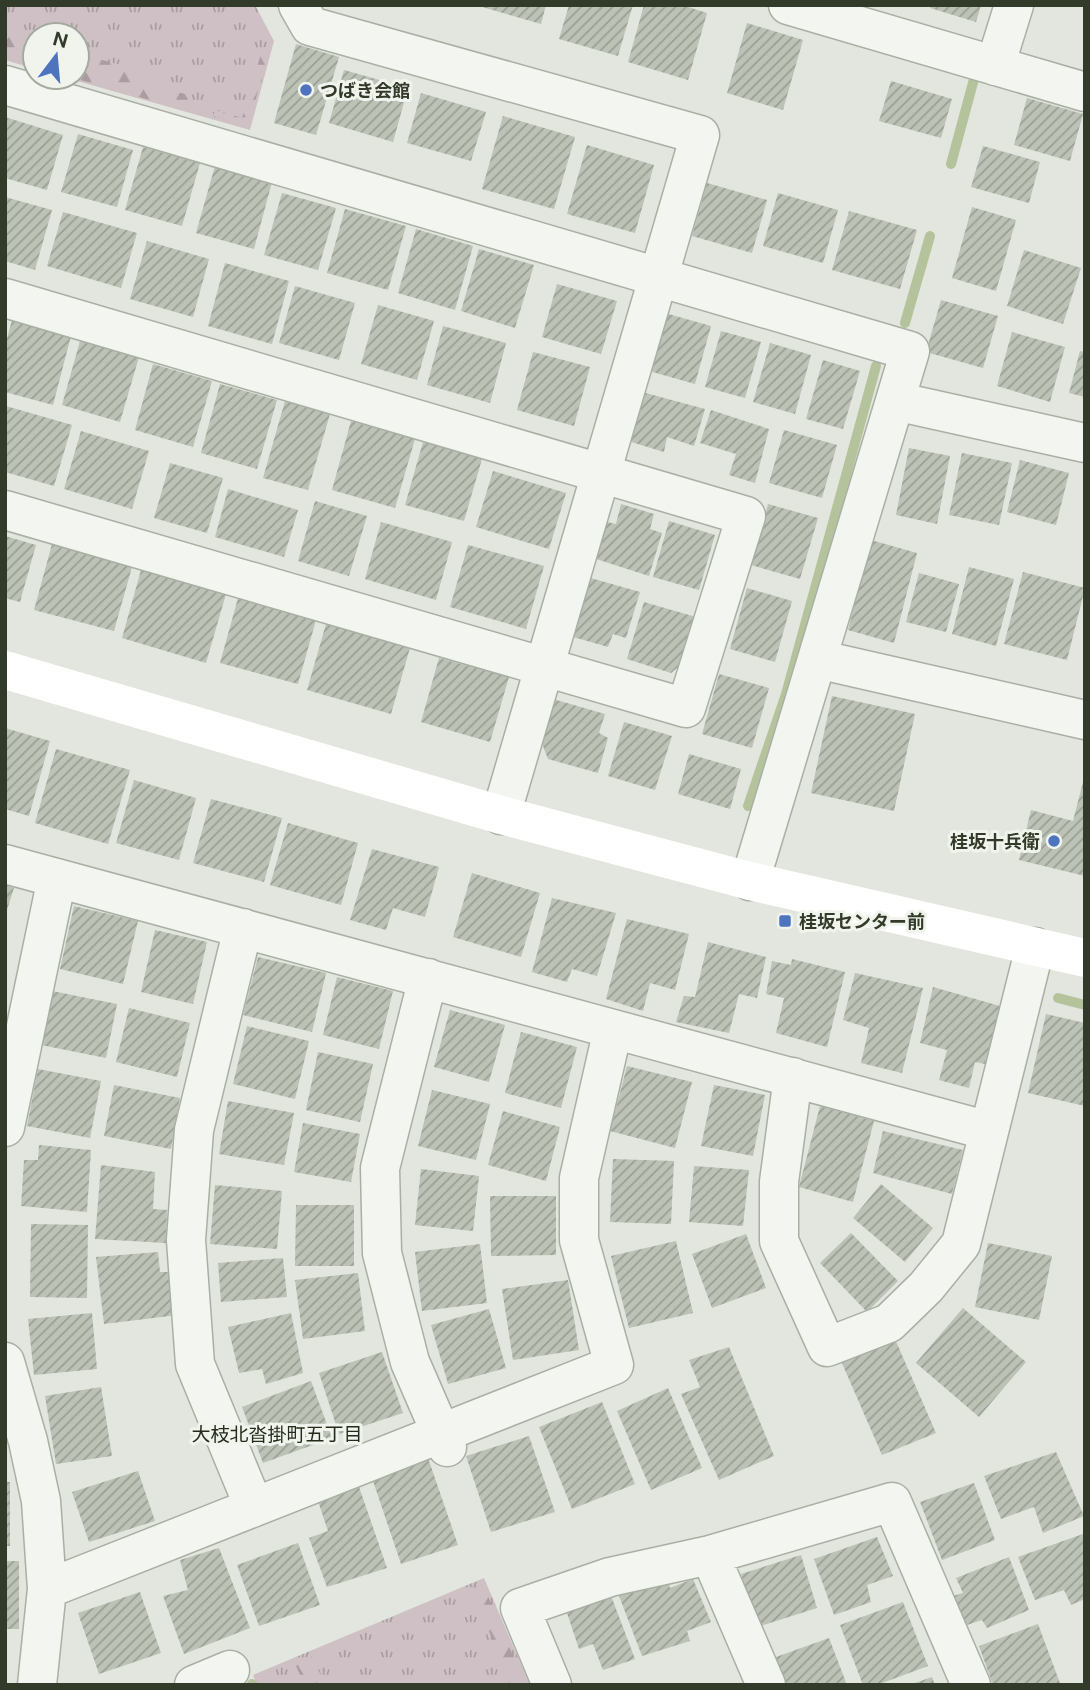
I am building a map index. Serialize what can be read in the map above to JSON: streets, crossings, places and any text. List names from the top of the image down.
{
  "districts": ["大枝北沓掛町五丁目"],
  "places": {
    "other": ["つばき会館", "桂坂十兵衛"],
    "transit": ["桂坂センター前"]
  },
  "north": "top"
}
